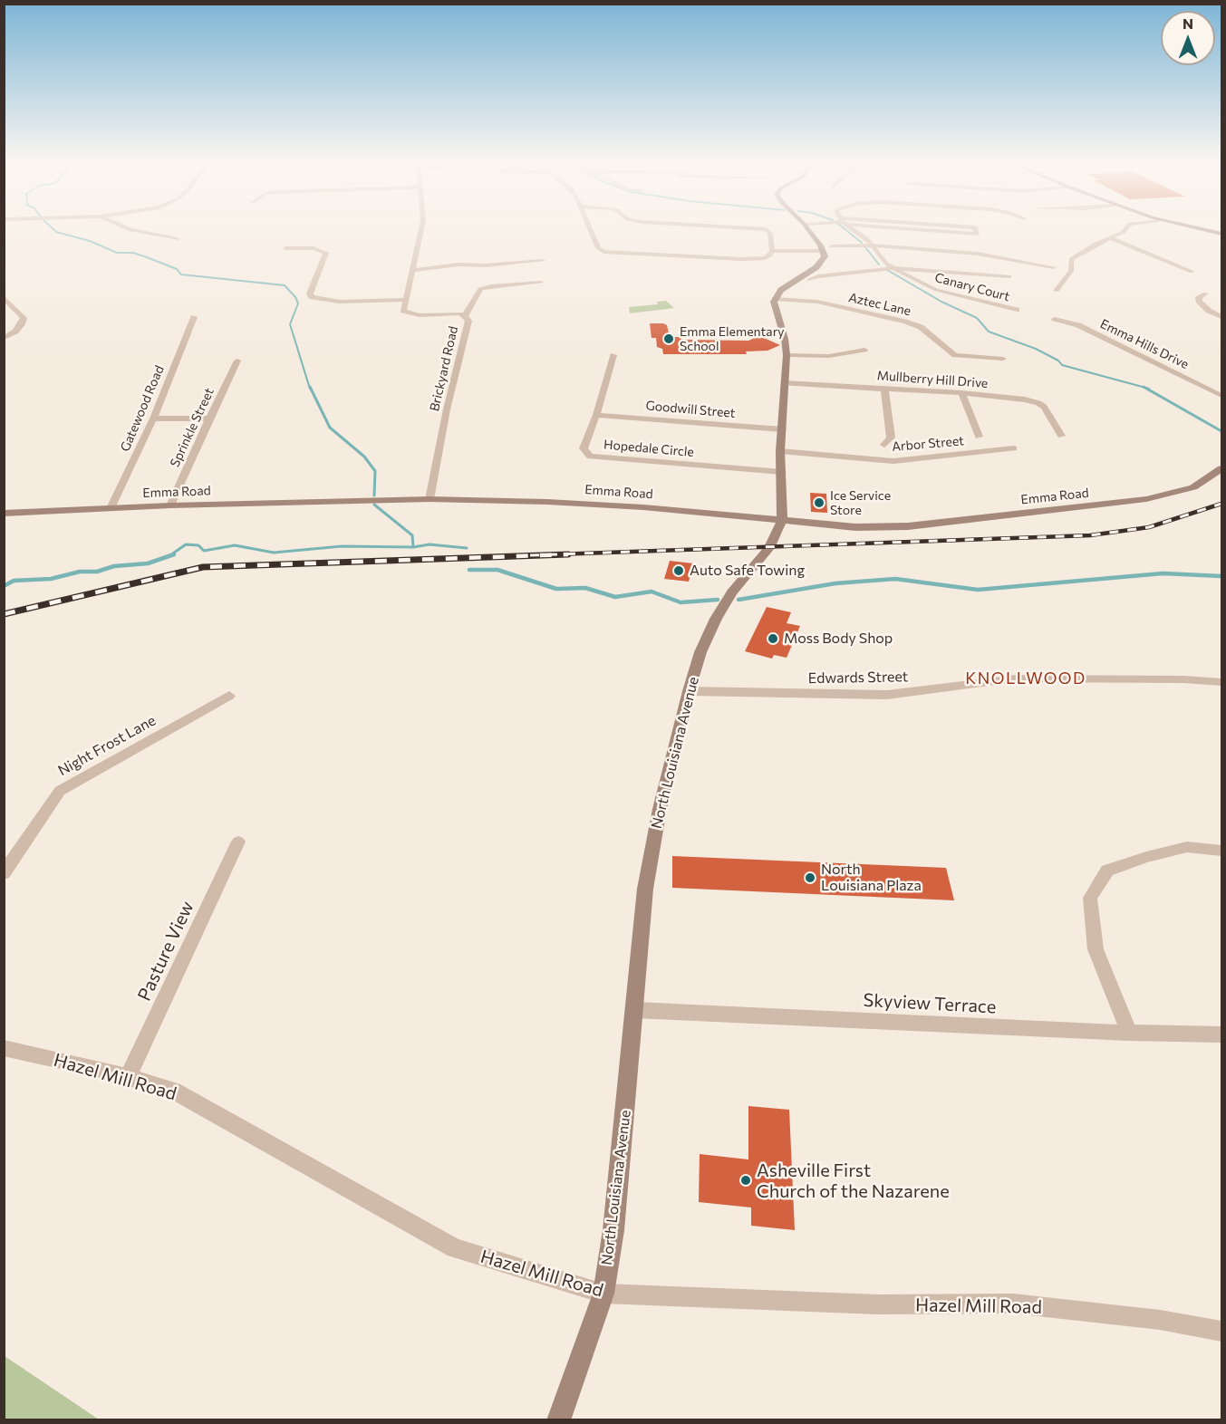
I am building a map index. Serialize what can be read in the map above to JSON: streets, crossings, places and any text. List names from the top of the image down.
{
  "streets": {
    "street": [
      "Canary Court",
      "Aztec Lane",
      "Emma Hills Drive",
      "Brickyard Road",
      "Mullberry Hill Drive",
      "Gatewood Road",
      "Goodwill Street",
      "Sprinkle Street",
      "Arbor Street",
      "Hopedale Circle",
      "Emma Road",
      "Edwards Street",
      "Night Frost Lane",
      "North Louisiana Avenue",
      "Pasture View",
      "Skyview Terrace",
      "Hazel Mill Road"
    ]
  },
  "crossings": [
    ["Aztec Lane", "North Louisiana Avenue"],
    ["Brickyard Road", "Emma Road"],
    ["Mullberry Hill Drive", "North Louisiana Avenue"],
    ["Gatewood Road", "Emma Road"],
    ["Goodwill Street", "Hopedale Circle"],
    ["Goodwill Street", "North Louisiana Avenue"],
    ["Sprinkle Street", "Emma Road"],
    ["Arbor Street", "North Louisiana Avenue"],
    ["Hopedale Circle", "North Louisiana Avenue"],
    ["Emma Road", "North Louisiana Avenue"],
    ["Edwards Street", "North Louisiana Avenue"],
    ["North Louisiana Avenue", "Skyview Terrace"],
    ["North Louisiana Avenue", "Hazel Mill Road"],
    ["Pasture View", "Hazel Mill Road"]
  ],
  "districts": ["KNOLLWOOD"],
  "places": [
    "Emma Elementary School",
    "Ice Service Store",
    "Auto Safe Towing",
    "Moss Body Shop",
    "North Louisiana Plaza",
    "Asheville First Church of the Nazarene"
  ],
  "north": "top"
}
